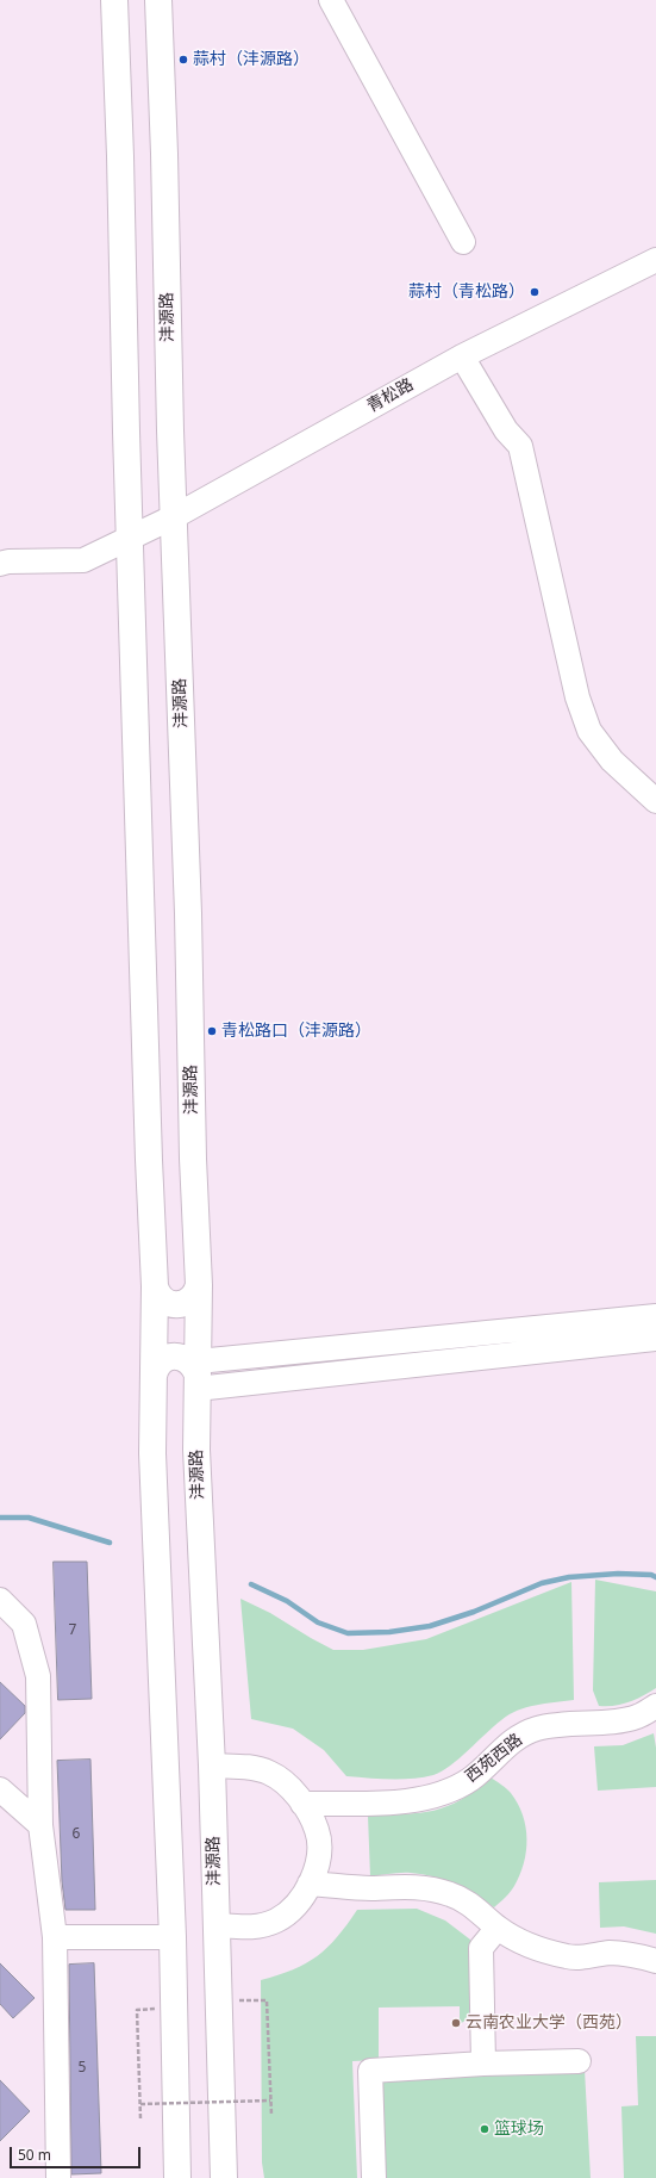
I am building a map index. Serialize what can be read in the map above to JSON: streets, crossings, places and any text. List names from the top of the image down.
{
  "streets": {
    "main road": ["沣源路"],
    "street": ["青松路", "西苑西路"]
  },
  "crossings": [
    ["沣源路", "青松路"]
  ],
  "places": [
    "蒜村（沣源路）",
    "蒜村（青松路）",
    "青松路口（沣源路）",
    "云南农业大学（西苑）",
    "篮球场"
  ],
  "house_numbers": ["7", "6", "5"],
  "scale_bar": "50 m"
}
